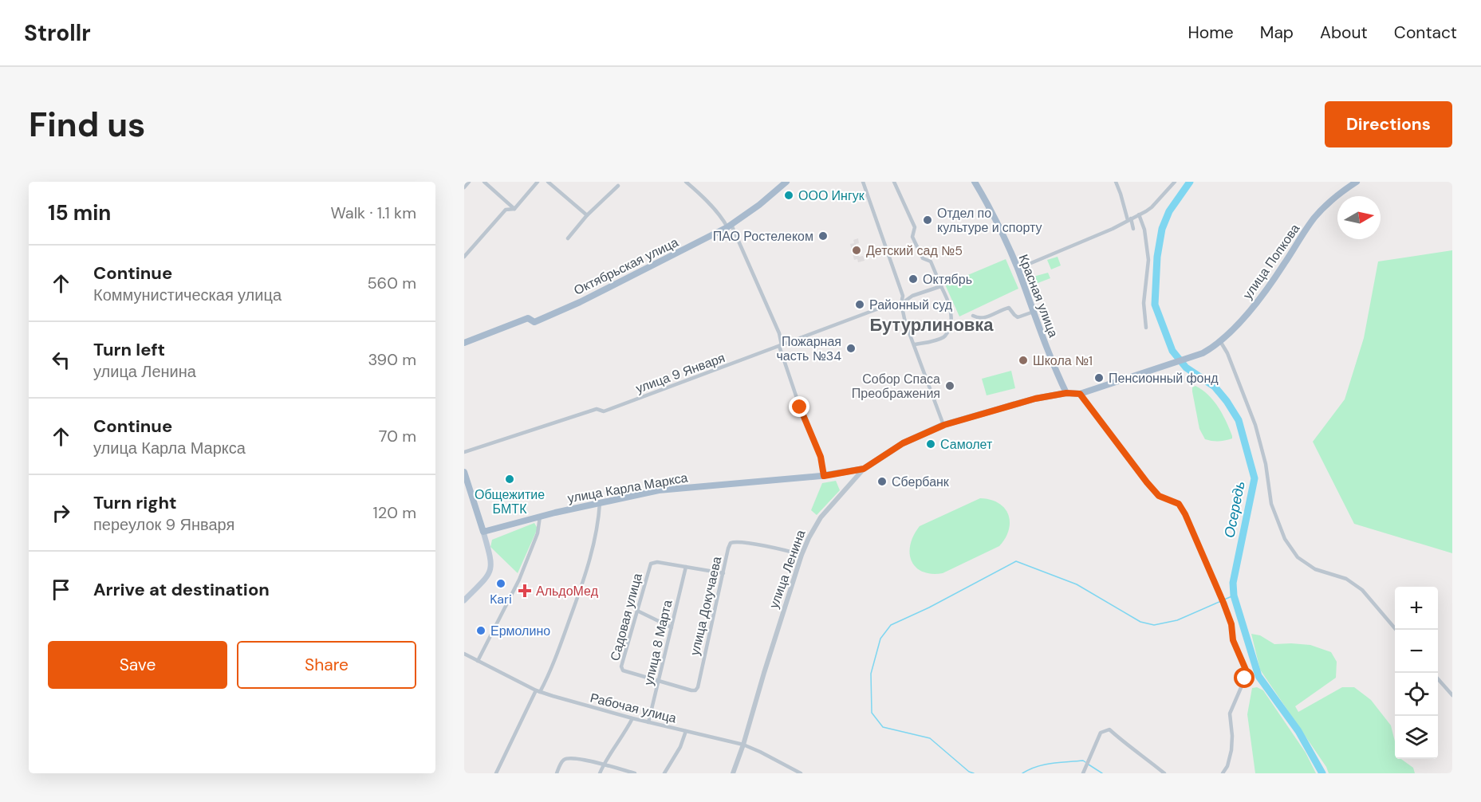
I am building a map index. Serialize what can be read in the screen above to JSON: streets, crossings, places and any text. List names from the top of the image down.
{
  "streets": {
    "main road": [
      "улица Попкова",
      "Октябрьская улица",
      "Красная улица",
      "улица Карла Маркса",
      "улица Ленина"
    ],
    "street": [
      "улица 9 Января",
      "улица Докучаева",
      "Садовая улица",
      "улица 8 Марта",
      "Рабочая улица"
    ]
  },
  "crossings": [
    ["улица Попкова", "улица Ленина"],
    ["Красная улица", "улица Ленина"],
    ["улица Карла Маркса", "улица Ленина"],
    ["улица Ленина", "улица Докучаева"],
    ["улица Ленина", "Рабочая улица"],
    ["улица Докучаева", "Садовая улица"],
    ["Садовая улица", "улица 8 Марта"],
    ["улица 8 Марта", "Рабочая улица"]
  ],
  "districts": ["Бутурлиновка"],
  "water": ["Осередь"],
  "places": {
    "other": [
      "ООО Ингук",
      "Отдел по культуре и спорту",
      "ПАО Ростелеком",
      "Детский сад №5",
      "Октябрь",
      "Районный суд",
      "Пожарная часть №34",
      "Школа №1",
      "Пенсионный фонд",
      "Собор Спаса Преображения",
      "Самолет",
      "Общежитие БМТК",
      "Сбербанк",
      "Kari",
      "Ермолино"
    ],
    "health": ["АльдоМед"]
  },
  "north": "right",
  "page": {
    "header": "Strollr",
    "nav": [
      "Home",
      "Map",
      "About",
      "Contact"
    ],
    "buttons": [
      "Directions",
      ["Save", "Share"]
    ],
    "title": "Find us",
    "heading": ["15 min", "Walk · 1.1 km"],
    "list": [
      ["Continue", "Коммунистическая улица", "560 m"],
      ["Turn left", "улица Ленина", "390 m"],
      ["Continue", "улица Карла Маркса", "70 m"],
      ["Turn right", "переулок 9 Января", "120 m"],
      "Arrive at destination"
    ],
    "map_buttons": ["+", "−"]
  }
}
